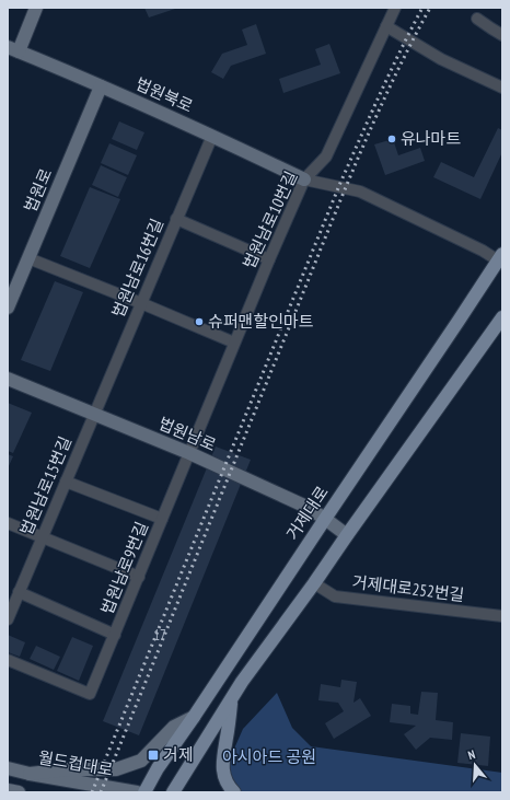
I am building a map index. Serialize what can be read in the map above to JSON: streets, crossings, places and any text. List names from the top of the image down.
{
  "streets": {
    "main road": [
      "법원북로",
      "법원로",
      "법원남로",
      "거제대로",
      "월드컵대로"
    ],
    "street": [
      "법원남로10번길",
      "법원남로16번길",
      "법원남로15번길",
      "법원남로9번길",
      "거제대로252번길"
    ]
  },
  "crossings": [
    ["법원북로", "법원로"],
    ["법원북로", "법원남로10번길"],
    ["법원북로", "법원남로16번길"],
    ["법원남로10번길", "법원남로"],
    ["법원남로10번길", "법원남로9번길"],
    ["법원남로16번길", "법원남로"],
    ["법원남로16번길", "법원남로15번길"],
    ["법원남로", "법원남로15번길"],
    ["법원남로", "거제대로"],
    ["법원남로", "법원남로9번길"]
  ],
  "parks": ["아시아드 공원"],
  "places": {
    "other": ["유나마트", "슈퍼맨할인마트"],
    "transit": ["거제"]
  },
  "house_numbers": ["17"],
  "north": "top"
}
